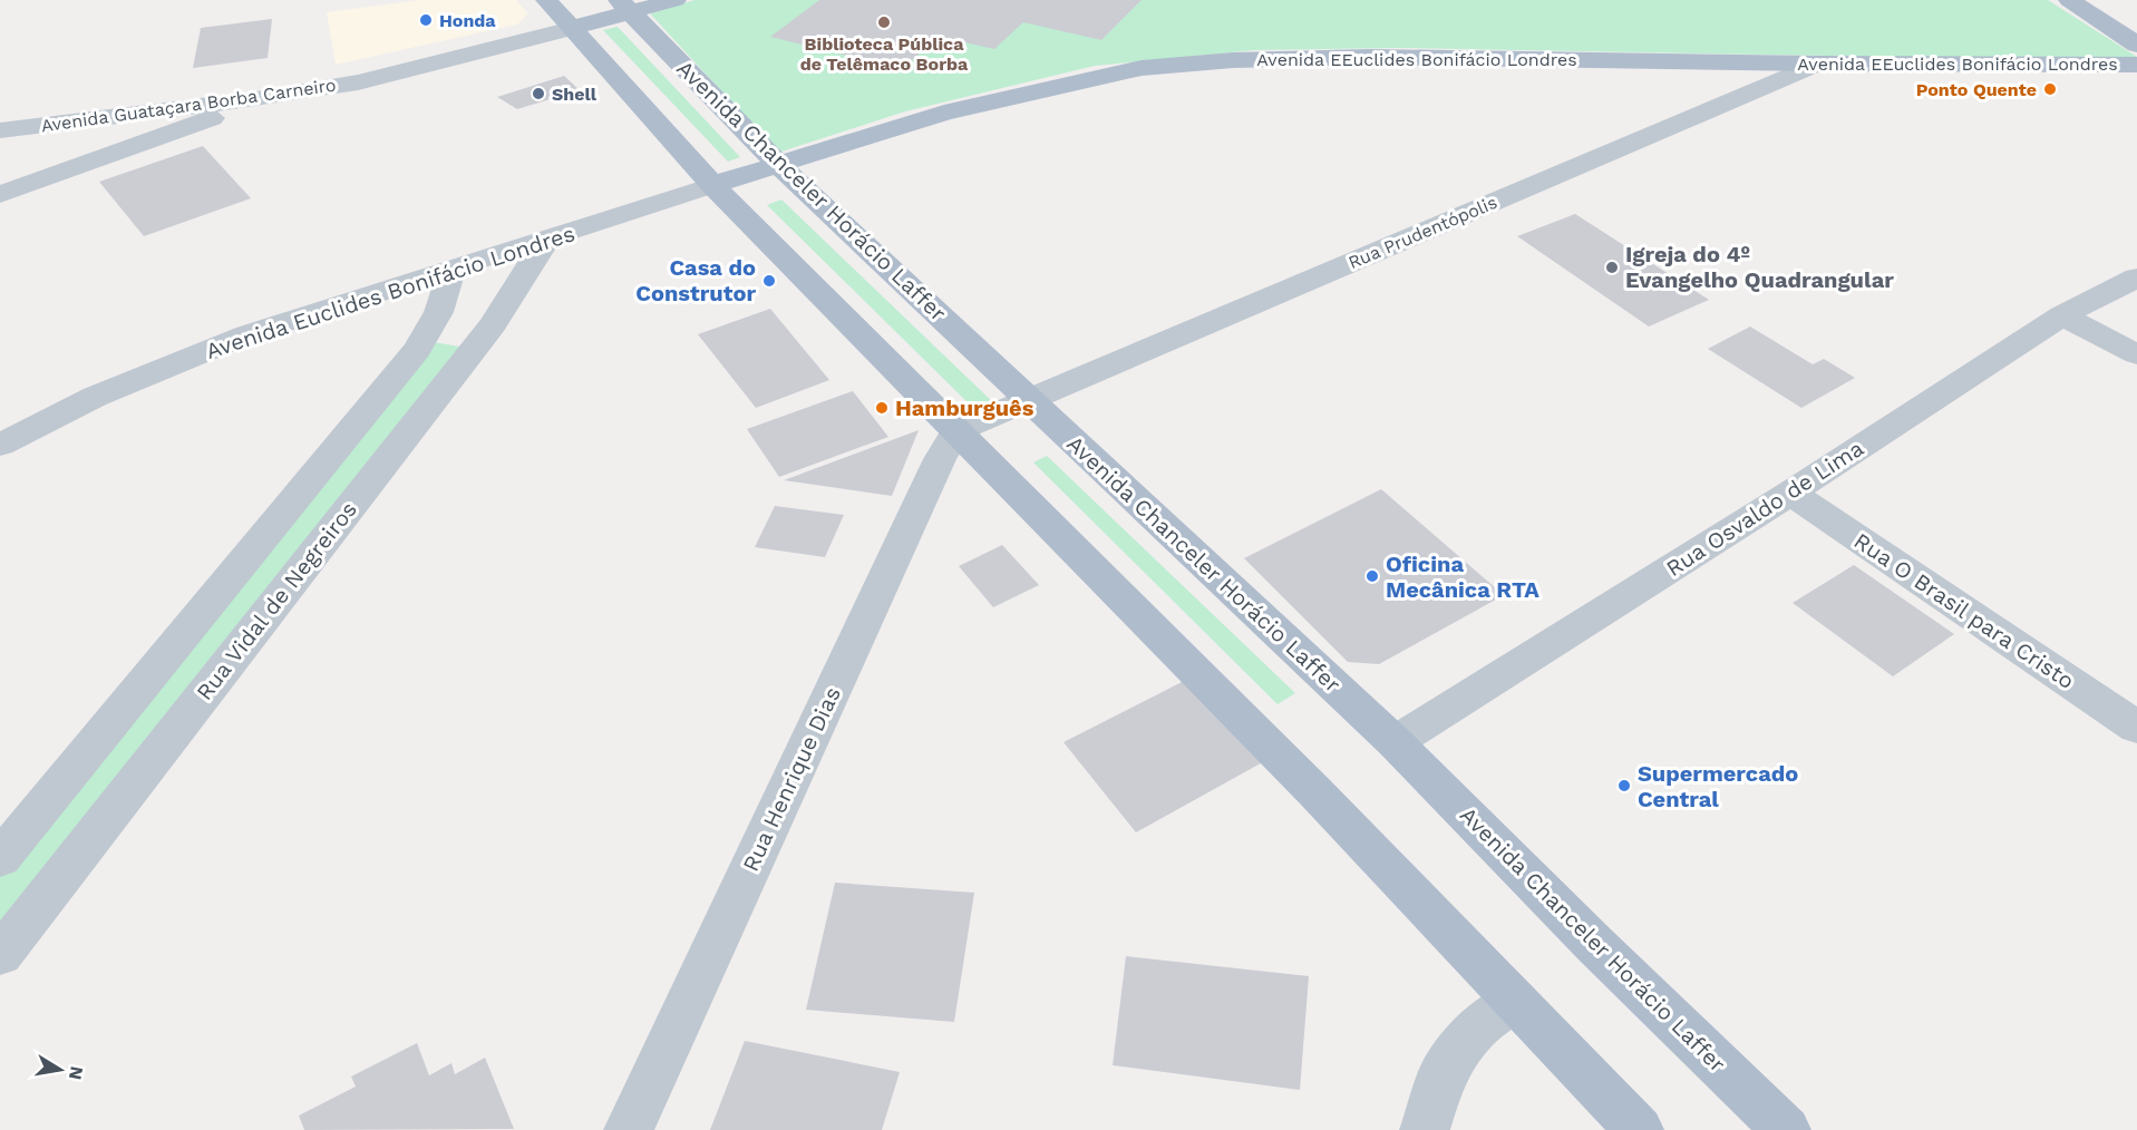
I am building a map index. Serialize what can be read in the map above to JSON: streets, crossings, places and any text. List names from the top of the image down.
{
  "streets": {
    "main road": ["Avenida EEuclides Bonifácio Londres", "Avenida Chanceler Horácio Laffer"],
    "street": [
      "Avenida Guataçara Borba Carneiro",
      "Rua Prudentópolis",
      "Avenida Euclides Bonifácio Londres",
      "Rua Osvaldo de Lima",
      "Rua Vidal de Negreiros",
      "Rua O Brasil para Cristo",
      "Rua Henrique Dias"
    ]
  },
  "crossings": [
    ["Avenida EEuclides Bonifácio Londres", "Avenida Chanceler Horácio Laffer"],
    ["Avenida EEuclides Bonifácio Londres", "Rua Prudentópolis"],
    ["Avenida EEuclides Bonifácio Londres", "Avenida Euclides Bonifácio Londres"],
    ["Avenida Chanceler Horácio Laffer", "Rua Prudentópolis"],
    ["Avenida Chanceler Horácio Laffer", "Rua Osvaldo de Lima"],
    ["Rua Prudentópolis", "Rua Henrique Dias"],
    ["Avenida Euclides Bonifácio Londres", "Rua Vidal de Negreiros"],
    ["Rua Osvaldo de Lima", "Rua O Brasil para Cristo"]
  ],
  "places": [
    "Honda",
    "Biblioteca Pública de Telêmaco Borba",
    "Ponto Quente",
    "Shell",
    "Igreja do 4º Evangelho Quadrangular",
    "Casa do Construtor",
    "Hamburguês",
    "Oficina Mecânica RTA",
    "Supermercado Central"
  ],
  "north": "right"
}
